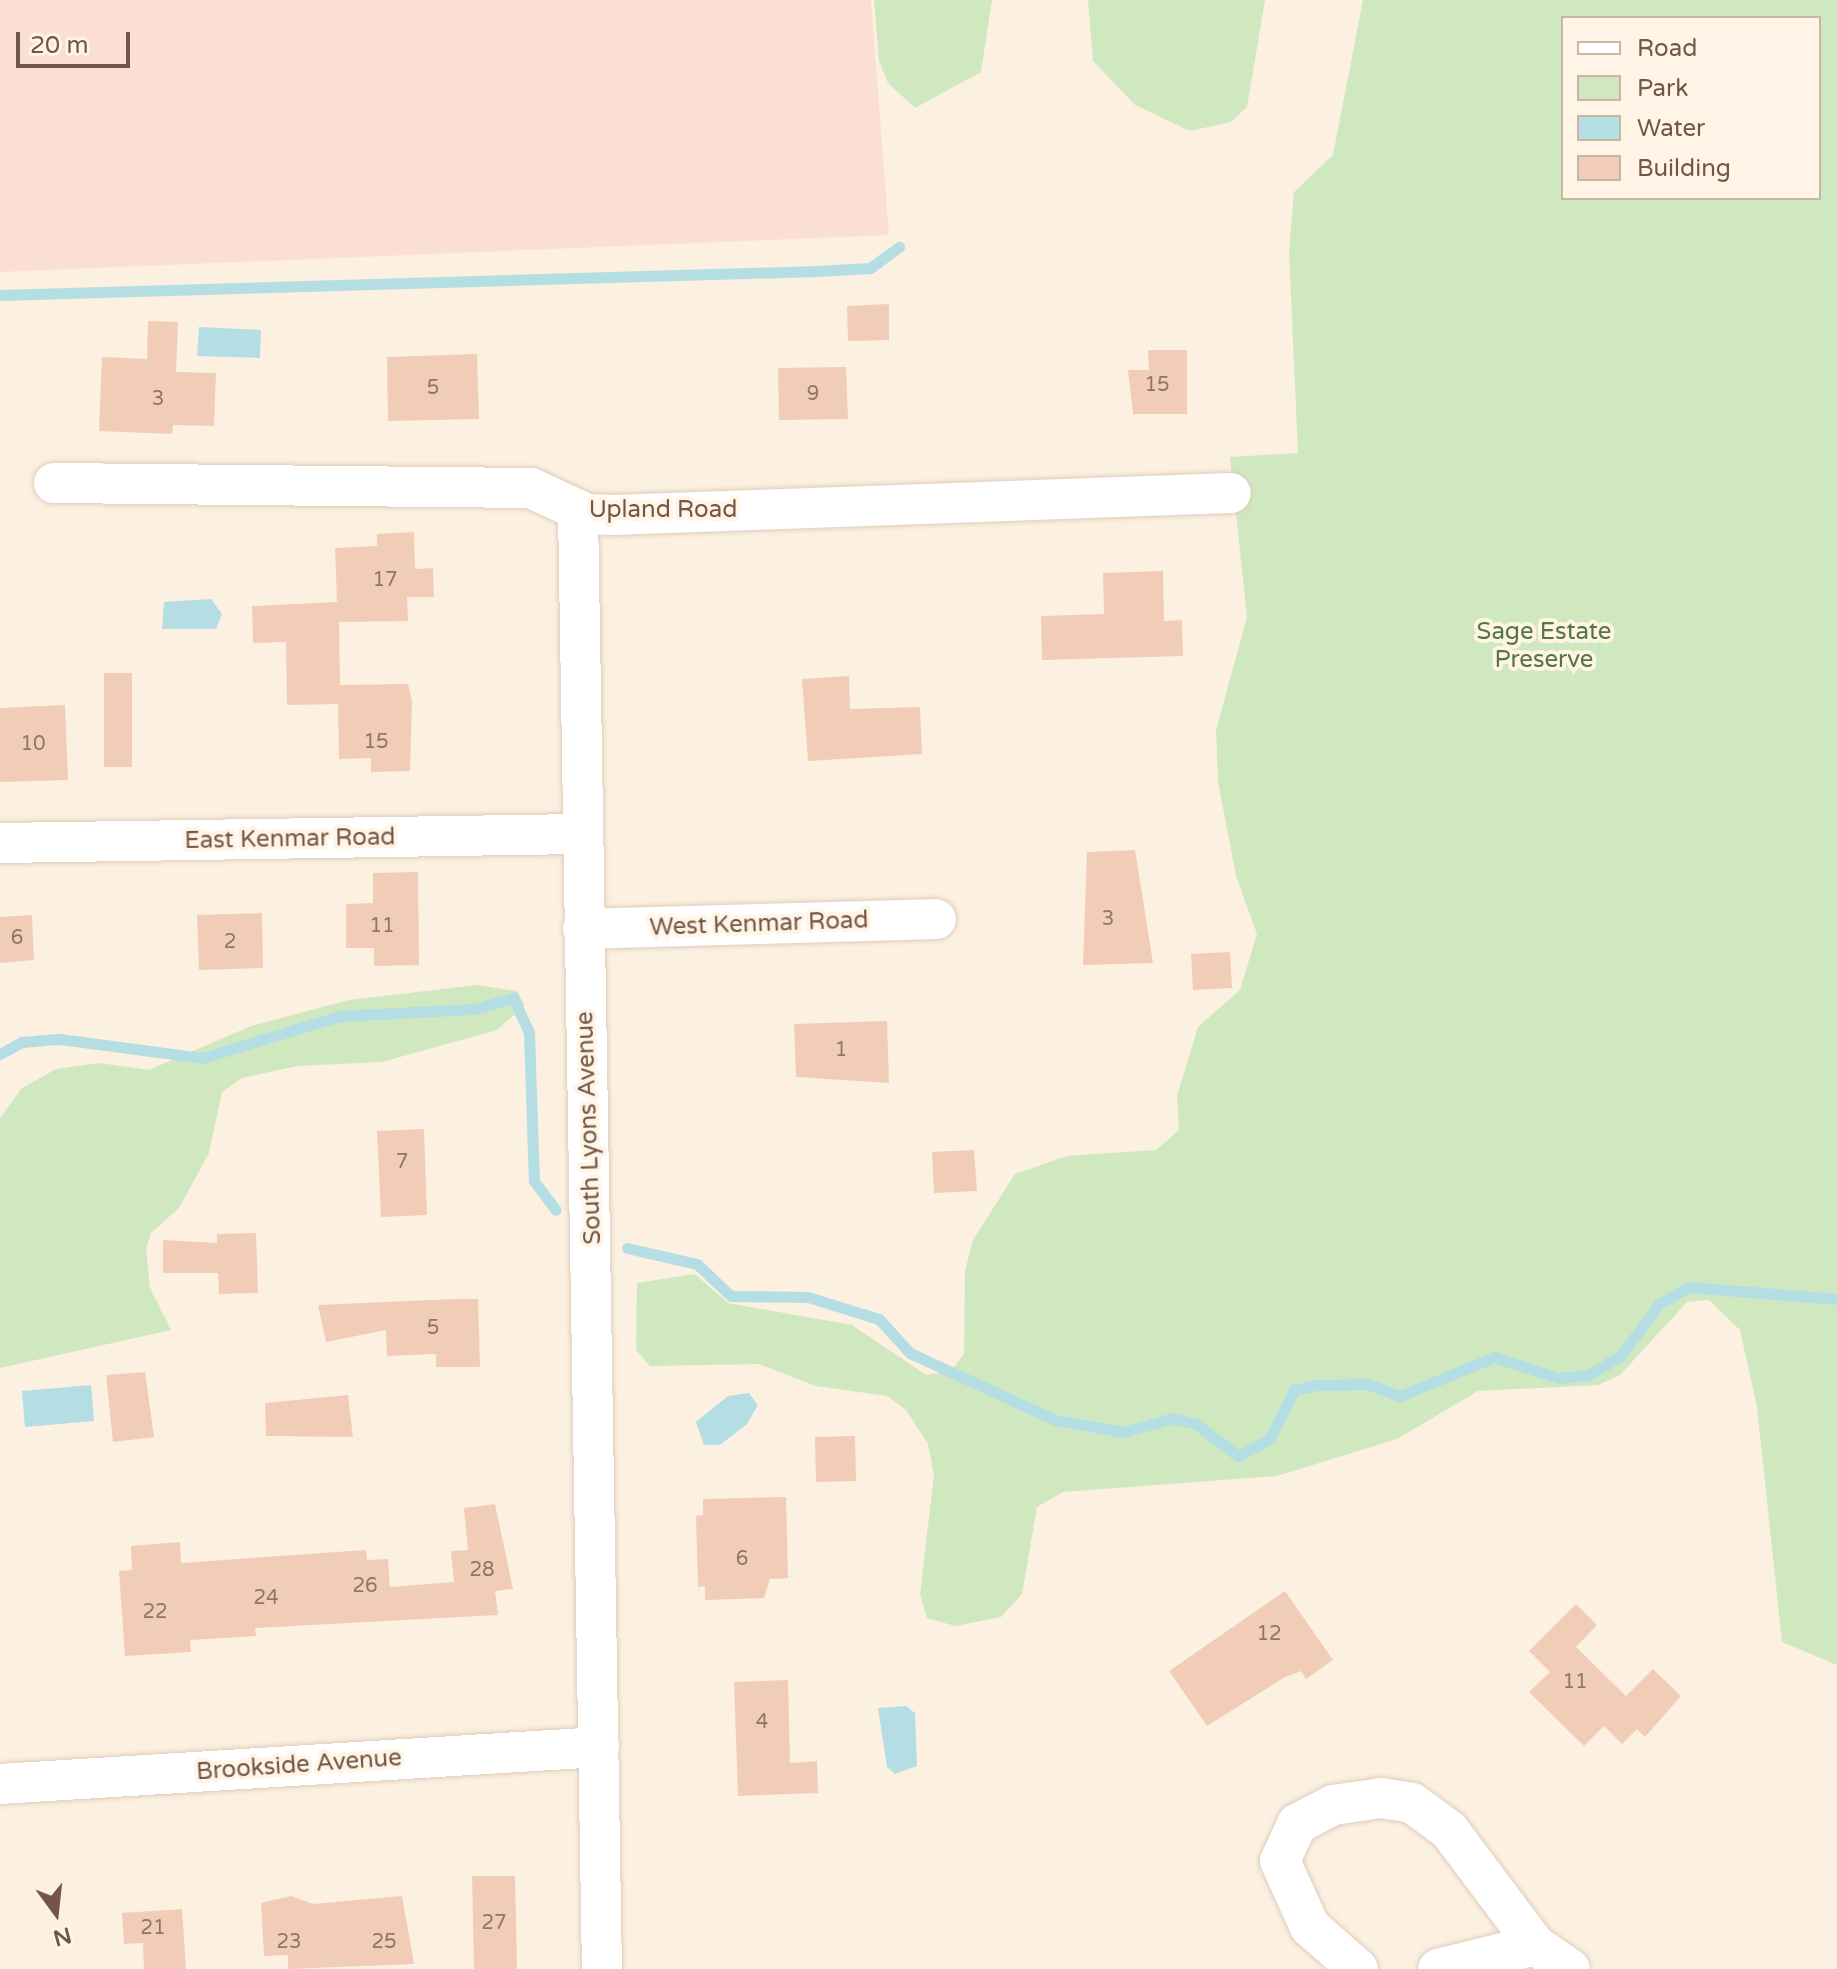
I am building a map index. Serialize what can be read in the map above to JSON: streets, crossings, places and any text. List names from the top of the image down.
{
  "streets": {
    "street": [
      "Upland Road",
      "East Kenmar Road",
      "West Kenmar Road",
      "South Lyons Avenue",
      "Brookside Avenue"
    ]
  },
  "crossings": [
    ["Upland Road", "South Lyons Avenue"],
    ["East Kenmar Road", "South Lyons Avenue"],
    ["West Kenmar Road", "South Lyons Avenue"],
    ["South Lyons Avenue", "Brookside Avenue"]
  ],
  "parks": ["Sage Estate Preserve"],
  "house_numbers": [
    "15",
    "5",
    "9",
    "3",
    "17",
    "15",
    "10",
    "3",
    "11",
    "6",
    "2",
    "1",
    "7",
    "5",
    "6",
    "28",
    "26",
    "24",
    "22",
    "12",
    "11",
    "4",
    "27",
    "21",
    "23",
    "25"
  ],
  "legend": [
    "Road",
    "Park",
    "Water",
    "Building"
  ],
  "scale_bar": "20 m",
  "north": "bottom"
}
